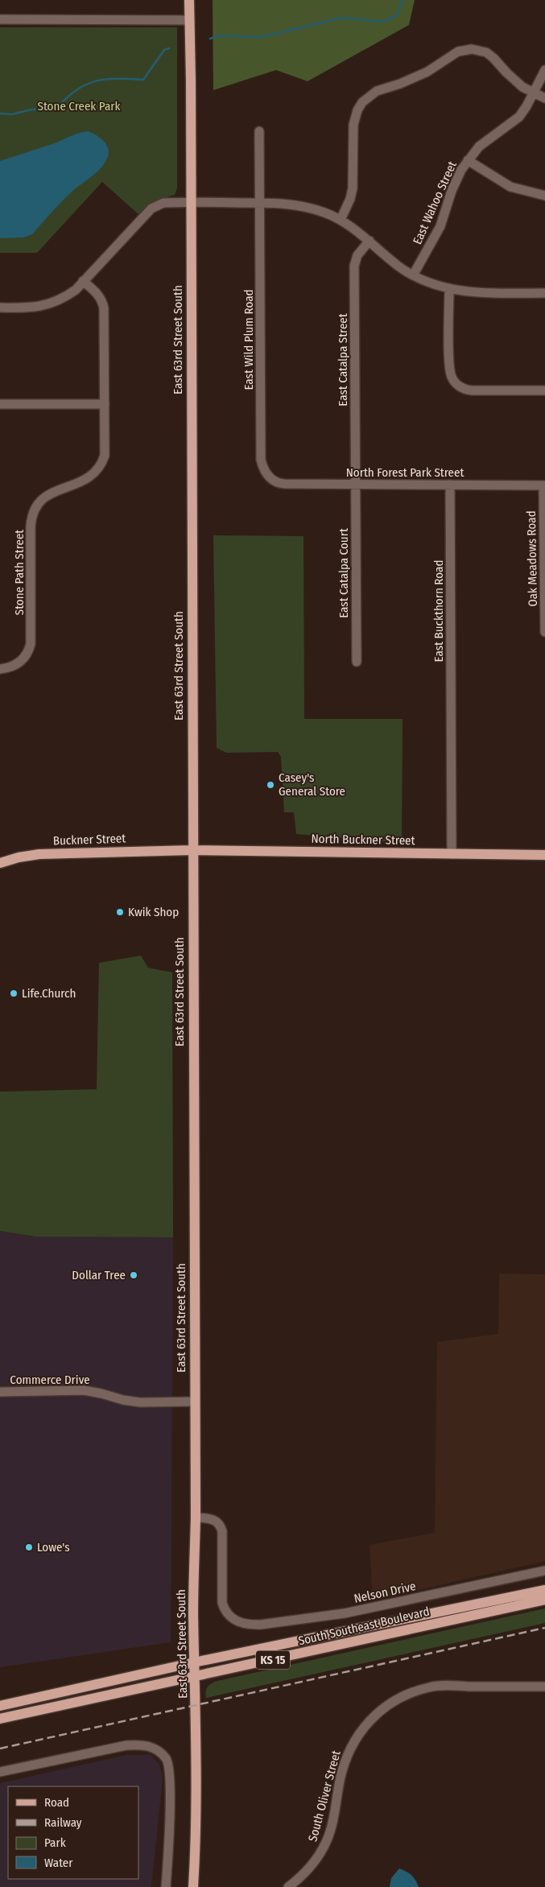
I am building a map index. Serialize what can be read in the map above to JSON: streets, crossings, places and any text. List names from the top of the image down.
{
  "streets": {
    "main road": [
      "East 63rd Street South",
      "Buckner Street",
      "North Buckner Street",
      "South Southeast Boulevard",
      "KS 15"
    ],
    "street": [
      "East Wahoo Street",
      "East Wild Plum Road",
      "East Catalpa Street",
      "North Forest Park Street",
      "Oak Meadows Road",
      "Stone Path Street",
      "East Catalpa Court",
      "East Buckthorn Road",
      "Commerce Drive",
      "Nelson Drive",
      "South Oliver Street"
    ]
  },
  "crossings": [
    ["East 63rd Street South", "North Buckner Street"],
    ["East 63rd Street South", "Commerce Drive"],
    ["East 63rd Street South", "Nelson Drive"],
    ["East 63rd Street South", "South Southeast Boulevard"],
    ["East Wild Plum Road", "North Forest Park Street"],
    ["East Catalpa Street", "North Forest Park Street"],
    ["East Catalpa Street", "East Catalpa Court"],
    ["North Forest Park Street", "Oak Meadows Road"],
    ["North Forest Park Street", "East Catalpa Court"],
    ["North Forest Park Street", "East Buckthorn Road"],
    ["East Buckthorn Road", "North Buckner Street"],
    ["Buckner Street", "North Buckner Street"]
  ],
  "parks": ["Stone Creek Park"],
  "places": [
    "Casey's General Store",
    "Kwik Shop",
    "Life.Church",
    "Dollar Tree",
    "Lowe's"
  ],
  "legend": [
    "Road",
    "Railway",
    "Park",
    "Water"
  ]
}
